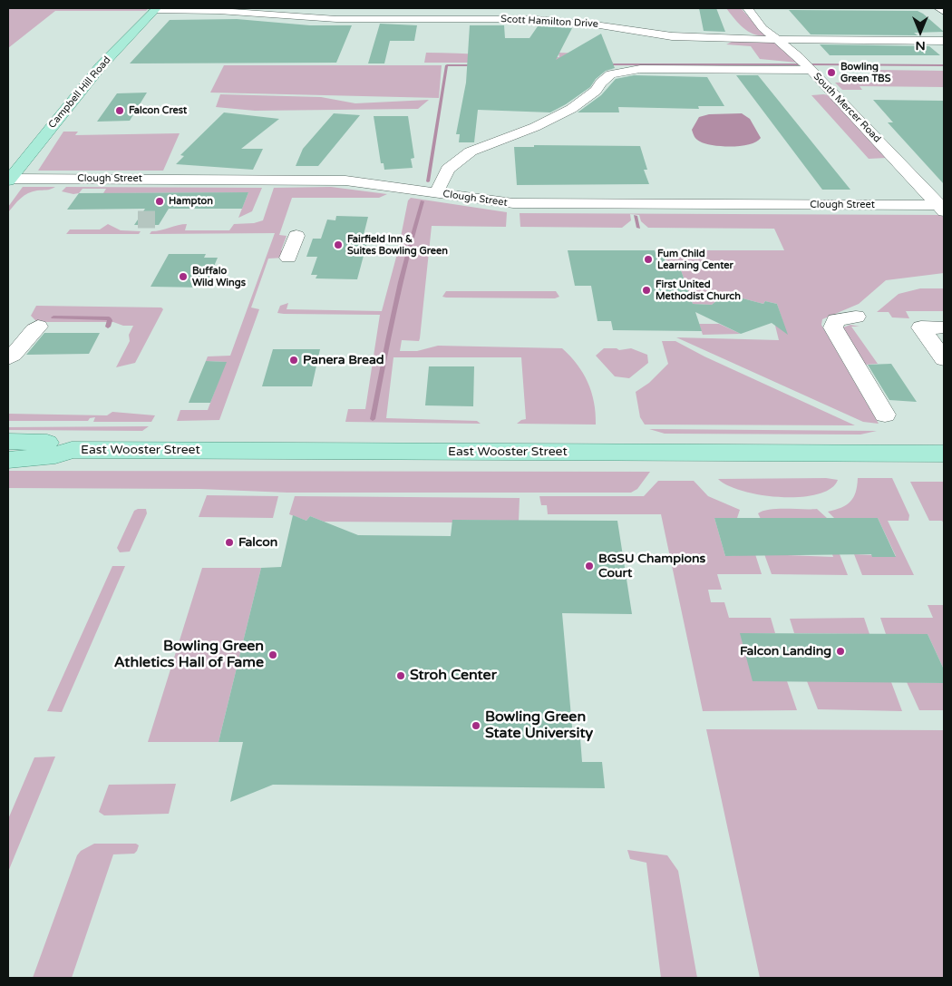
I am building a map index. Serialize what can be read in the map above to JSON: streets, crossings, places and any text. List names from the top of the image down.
{
  "streets": {
    "main road": ["Campbell Hill Road", "East Wooster Street"],
    "street": ["Scott Hamilton Drive", "South Mercer Road", "Clough Street"]
  },
  "crossings": [
    ["Scott Hamilton Drive", "Campbell Hill Road"],
    ["Scott Hamilton Drive", "South Mercer Road"],
    ["Campbell Hill Road", "Clough Street"],
    ["South Mercer Road", "Clough Street"]
  ],
  "places": [
    "Bowling Green TBS",
    "Falcon Crest",
    "Hampton",
    "Fairfield Inn & Suites Bowling Green",
    "Fum Child Learning Center",
    "Buffalo Wild Wings",
    "First United Methodist Church",
    "Panera Bread",
    "Falcon",
    "BGSU Champions Court",
    "Falcon Landing",
    "Bowling Green Athletics Hall of Fame",
    "Stroh Center",
    "Bowling Green State University"
  ],
  "north": "bottom"
}
